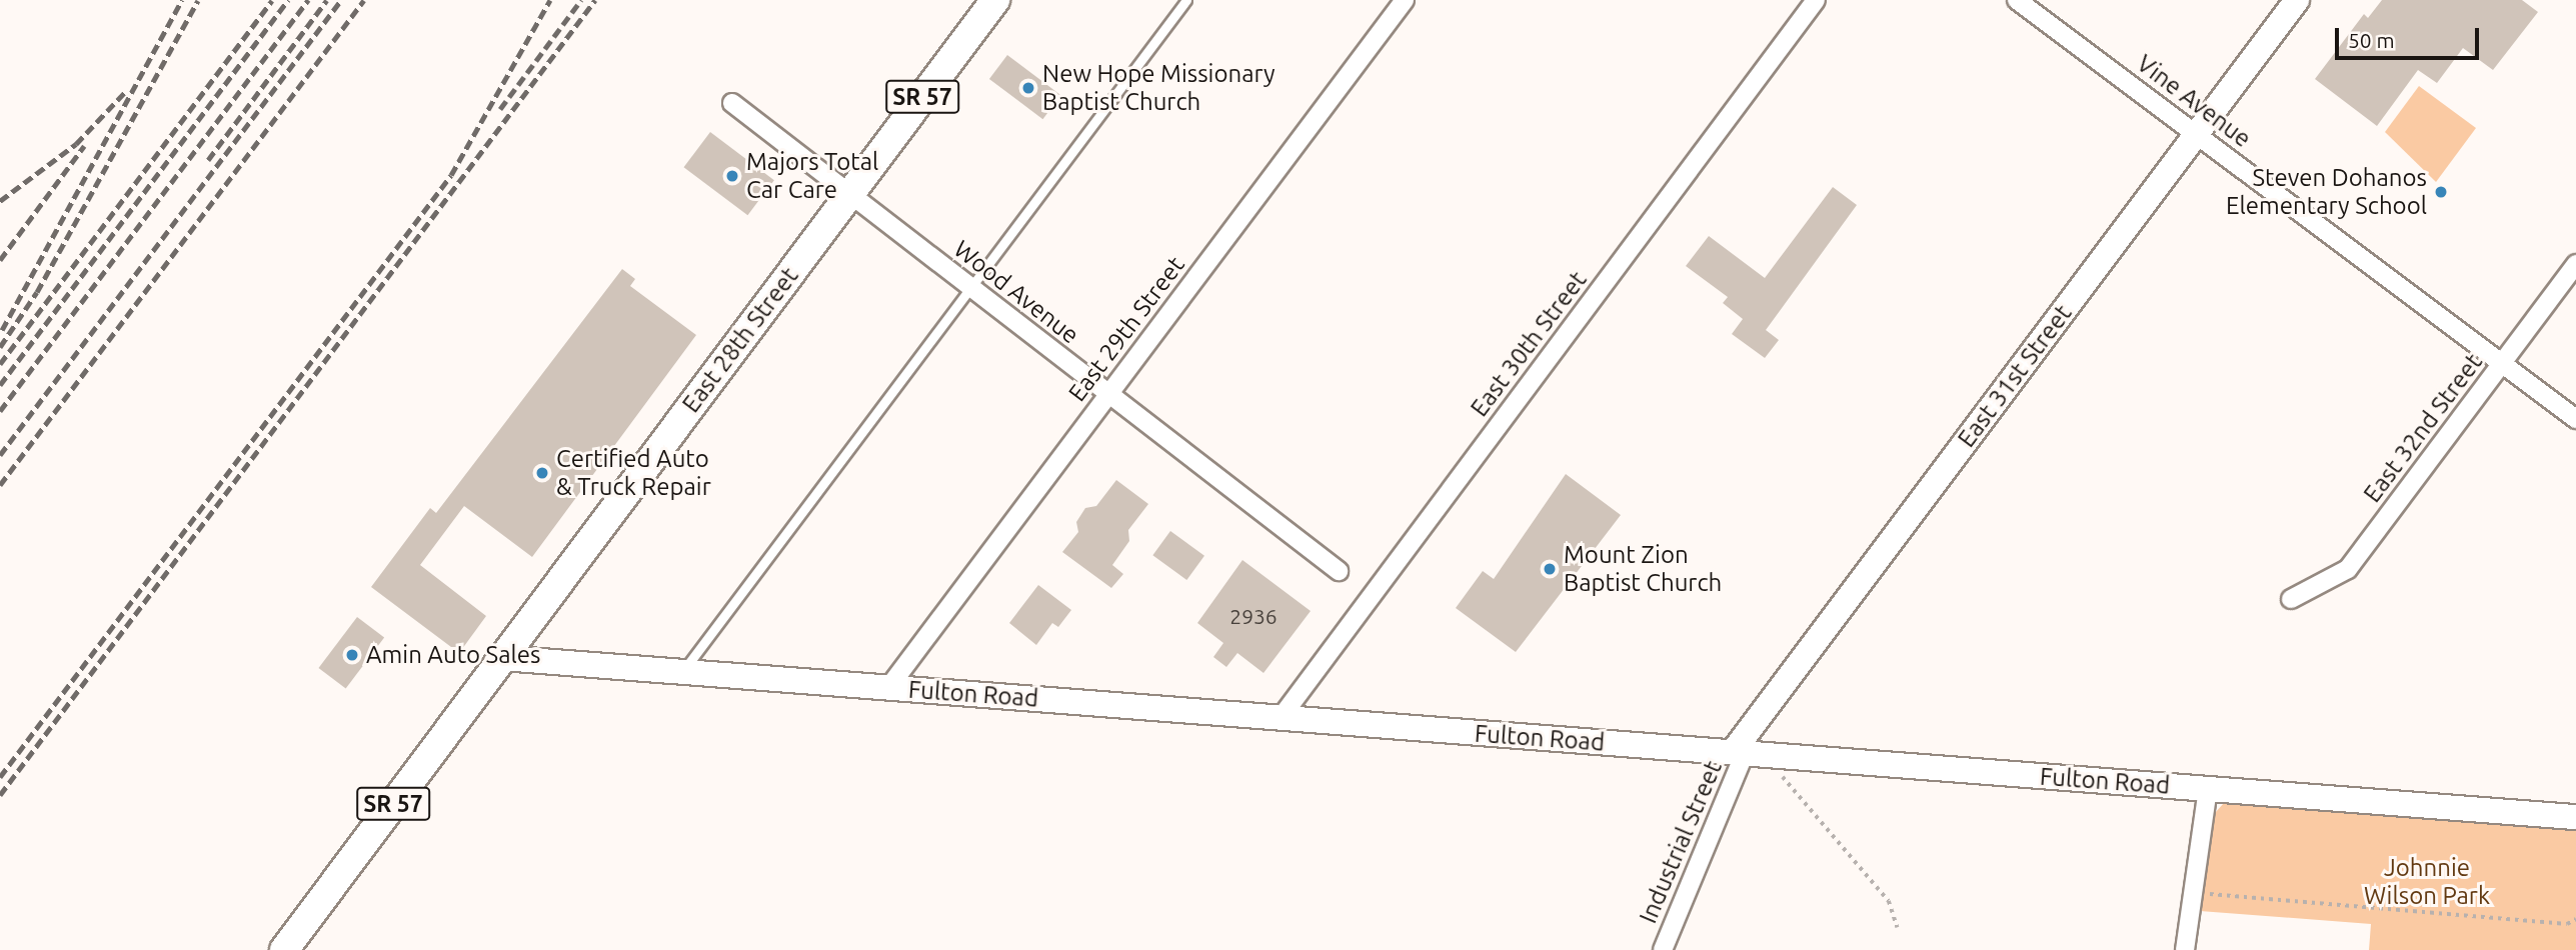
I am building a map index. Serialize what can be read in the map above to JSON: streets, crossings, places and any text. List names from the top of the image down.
{
  "streets": {
    "main road": ["SR 57", "East 28th Street"],
    "street": [
      "Vine Avenue",
      "Wood Avenue",
      "East 29th Street",
      "East 30th Street",
      "East 31st Street",
      "East 32nd Street",
      "Fulton Road",
      "Industrial Street"
    ]
  },
  "crossings": [
    ["Vine Avenue", "East 31st Street"],
    ["Vine Avenue", "East 32nd Street"],
    ["Wood Avenue", "East 29th Street"],
    ["Wood Avenue", "East 28th Street"],
    ["East 29th Street", "Fulton Road"],
    ["East 28th Street", "Fulton Road"],
    ["East 30th Street", "Fulton Road"],
    ["East 31st Street", "Fulton Road"],
    ["East 31st Street", "Industrial Street"],
    ["Fulton Road", "Industrial Street"]
  ],
  "parks": ["Johnnie Wilson Park"],
  "places": [
    "New Hope Missionary Baptist Church",
    "Majors Total Car Care",
    "Steven Dohanos Elementary School",
    "Certified Auto & Truck Repair",
    "Mount Zion Baptist Church",
    "Amin Auto Sales"
  ],
  "house_numbers": ["2936"],
  "scale_bar": "50 m"
}
